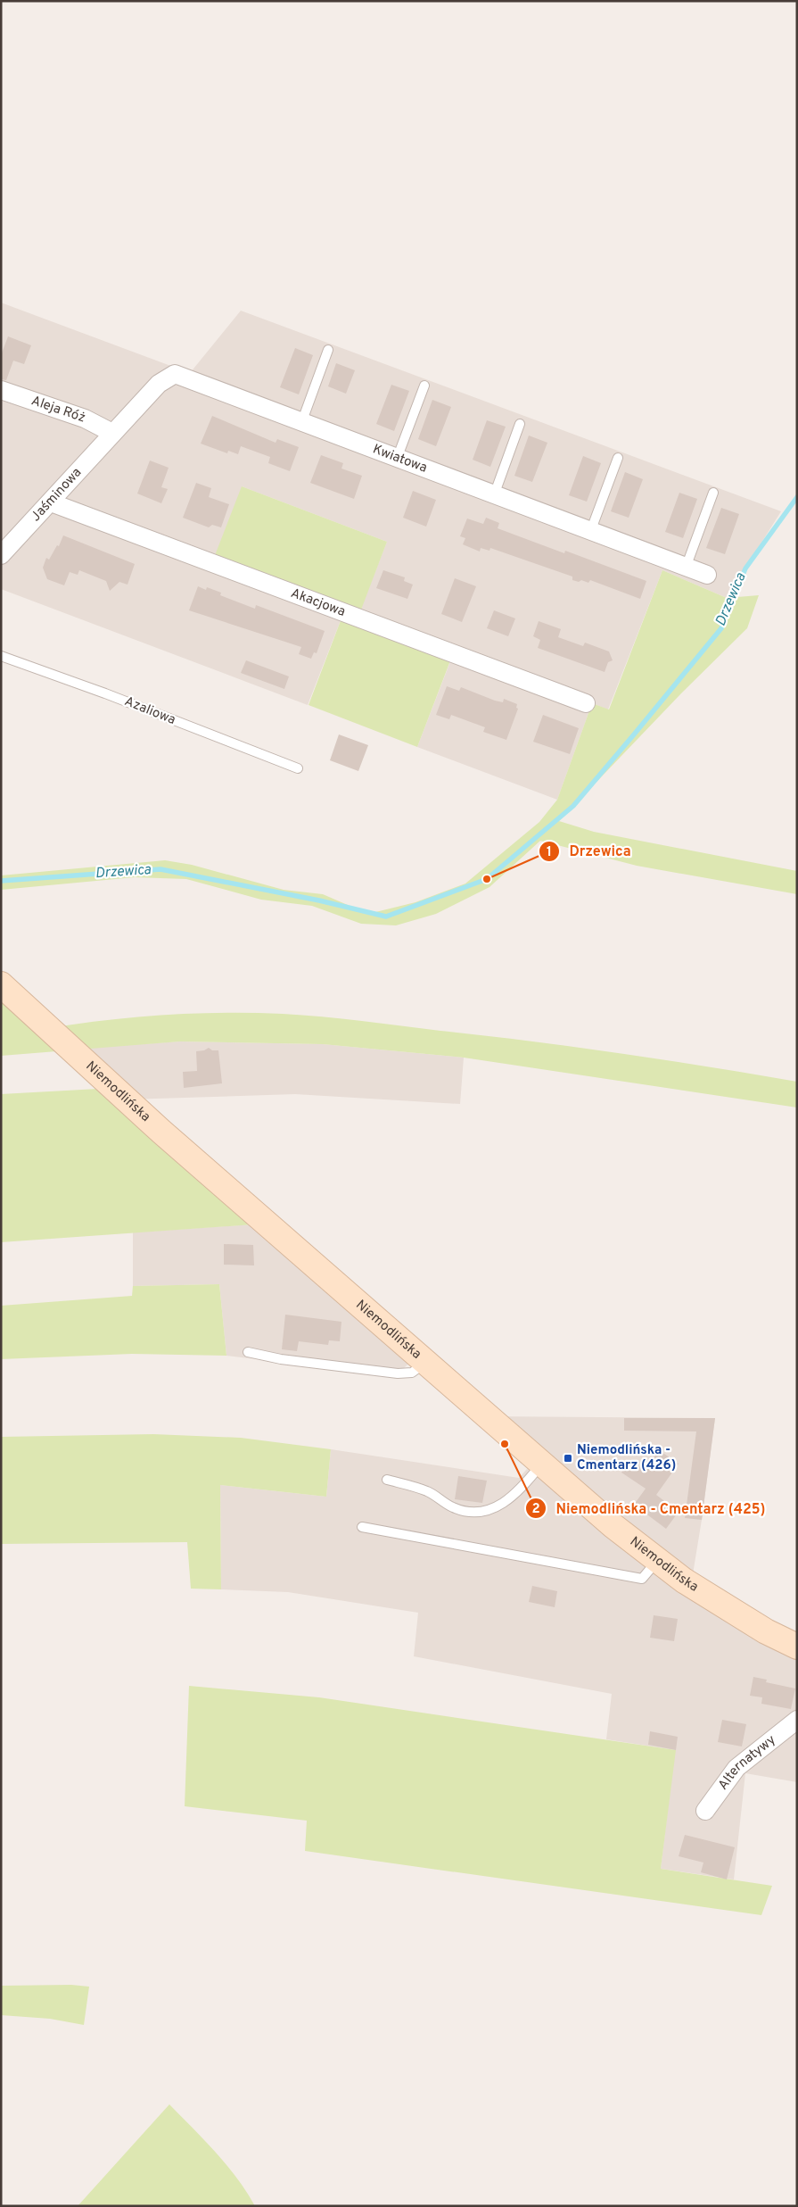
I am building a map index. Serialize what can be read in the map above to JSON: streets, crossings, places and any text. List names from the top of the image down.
{
  "streets": {
    "main road": ["Niemodlińska"],
    "street": [
      "Aleja Róż",
      "Kwiatowa",
      "Jaśminowa",
      "Akacjowa",
      "Alternatywy"
    ],
    "lane": ["Azaliowa"]
  },
  "crossings": [
    ["Aleja Róż", "Kwiatowa"],
    ["Aleja Róż", "Jaśminowa"],
    ["Kwiatowa", "Jaśminowa"],
    ["Jaśminowa", "Akacjowa"]
  ],
  "water": ["Drzewica"],
  "places": {
    "other": ["Drzewica", "Niemodlińska - Cmentarz (425)"],
    "transit": ["Niemodlińska - Cmentarz (426)"]
  }
}
